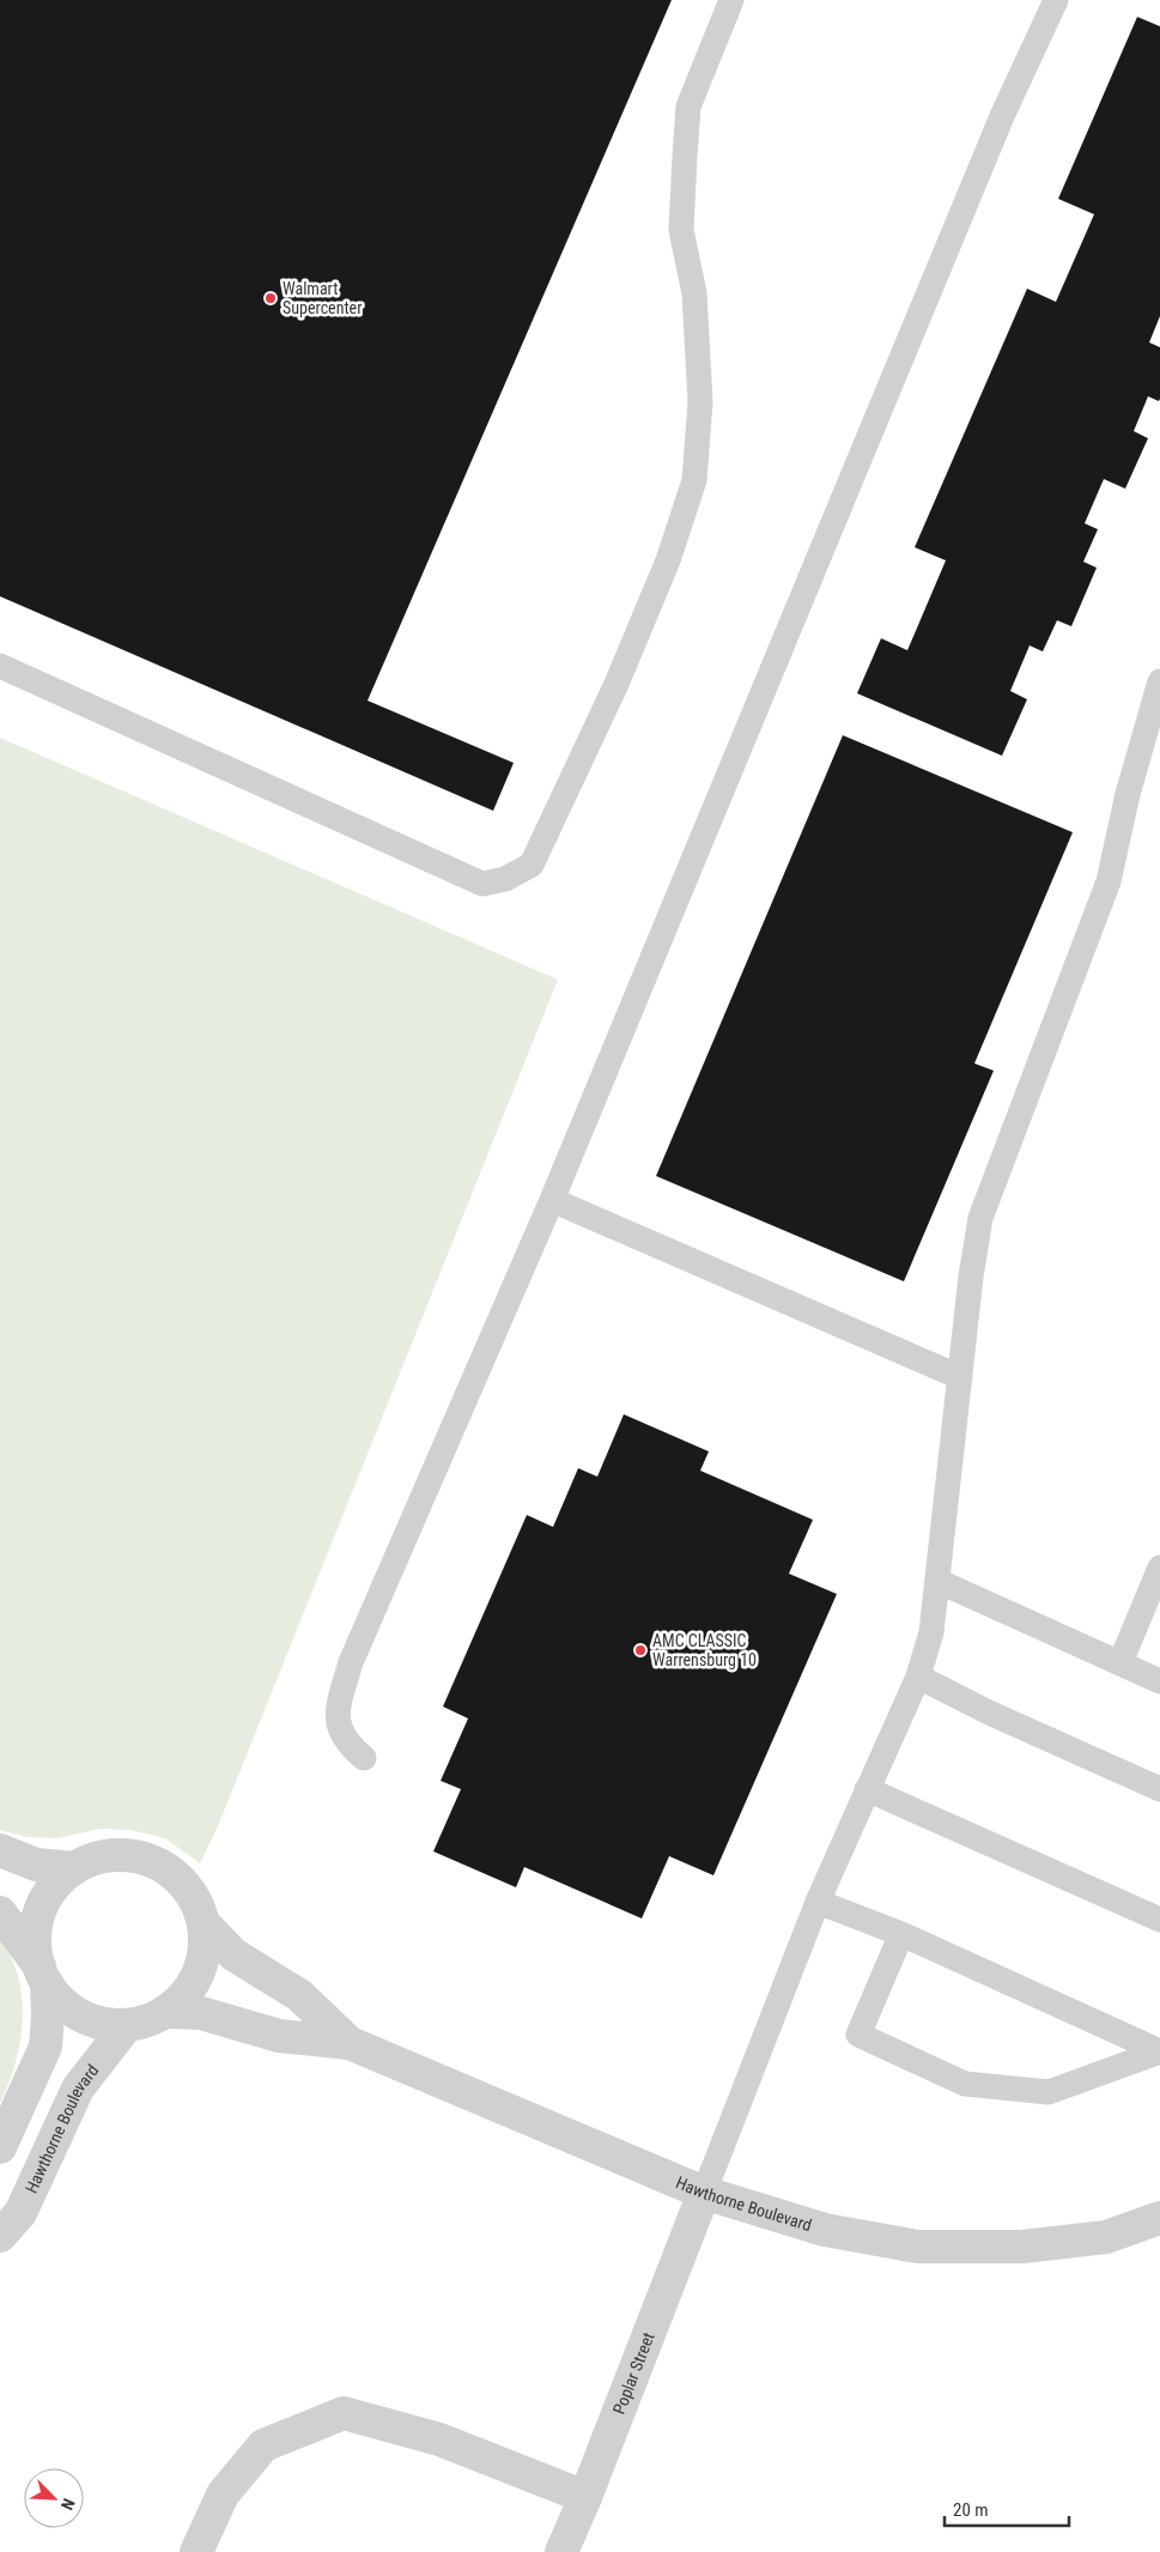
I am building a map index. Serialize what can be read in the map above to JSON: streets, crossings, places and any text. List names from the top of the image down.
{
  "streets": {
    "street": ["Hawthorne Boulevard", "Poplar Street"]
  },
  "crossings": [
    ["Hawthorne Boulevard", "Poplar Street"]
  ],
  "places": ["Walmart Supercenter", "AMC CLASSIC Warrensburg 10"],
  "scale_bar": "20 m",
  "north": "bottom right"
}
